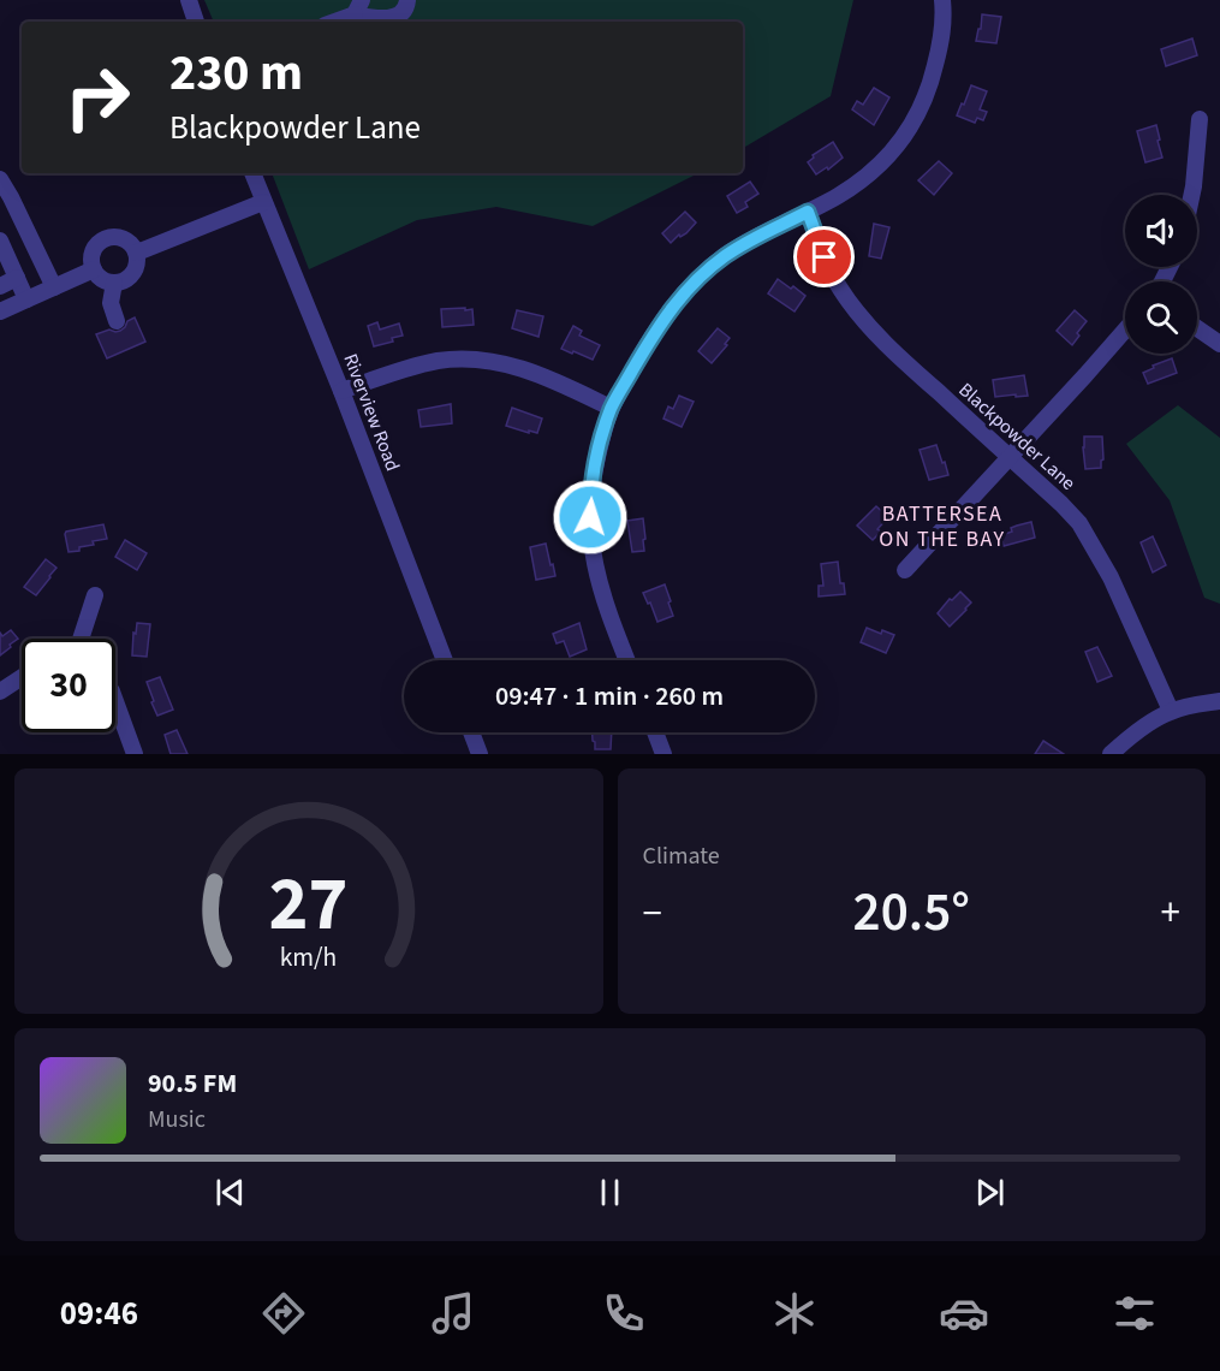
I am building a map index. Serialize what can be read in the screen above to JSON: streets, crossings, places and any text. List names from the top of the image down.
{
  "streets": {
    "street": ["Riverview Road", "Blackpowder Lane"]
  },
  "districts": ["BATTERSEA ON THE BAY"],
  "page": {
    "turn": ["230 m", "Blackpowder Lane"],
    "limit": "30",
    "trip": "09:47 · 1 min · 260 m",
    "tile": "Climate",
    "heat": ["−", "20.5°", "+"],
    "song": ["90.5 FM", "Music"],
    "tabs": "09:46",
    "gauge": ["27", "km/h"]
  }
}
